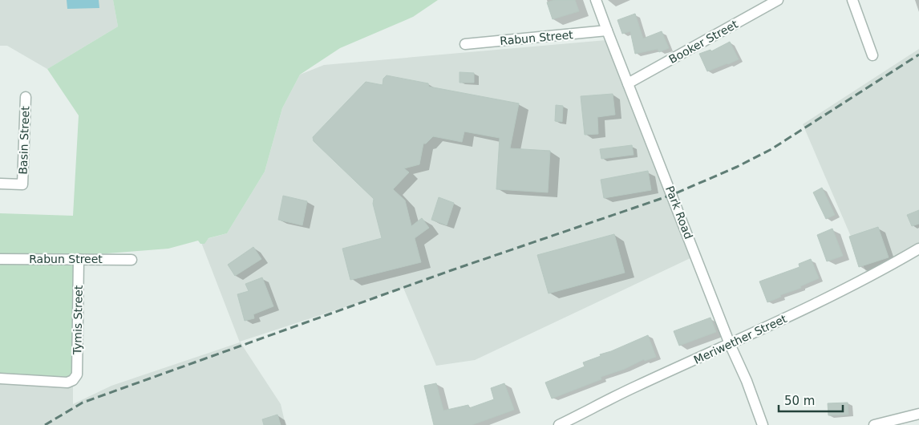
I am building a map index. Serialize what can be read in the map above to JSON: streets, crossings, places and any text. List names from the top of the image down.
{
  "streets": {
    "street": [
      "Rabun Street",
      "Booker Street",
      "Basin Street",
      "Park Road",
      "Tymis Street",
      "Meriwether Street"
    ]
  },
  "crossings": [
    ["Rabun Street", "Park Road"],
    ["Rabun Street", "Tymis Street"],
    ["Booker Street", "Park Road"],
    ["Park Road", "Meriwether Street"]
  ],
  "scale_bar": "50 m"
}
